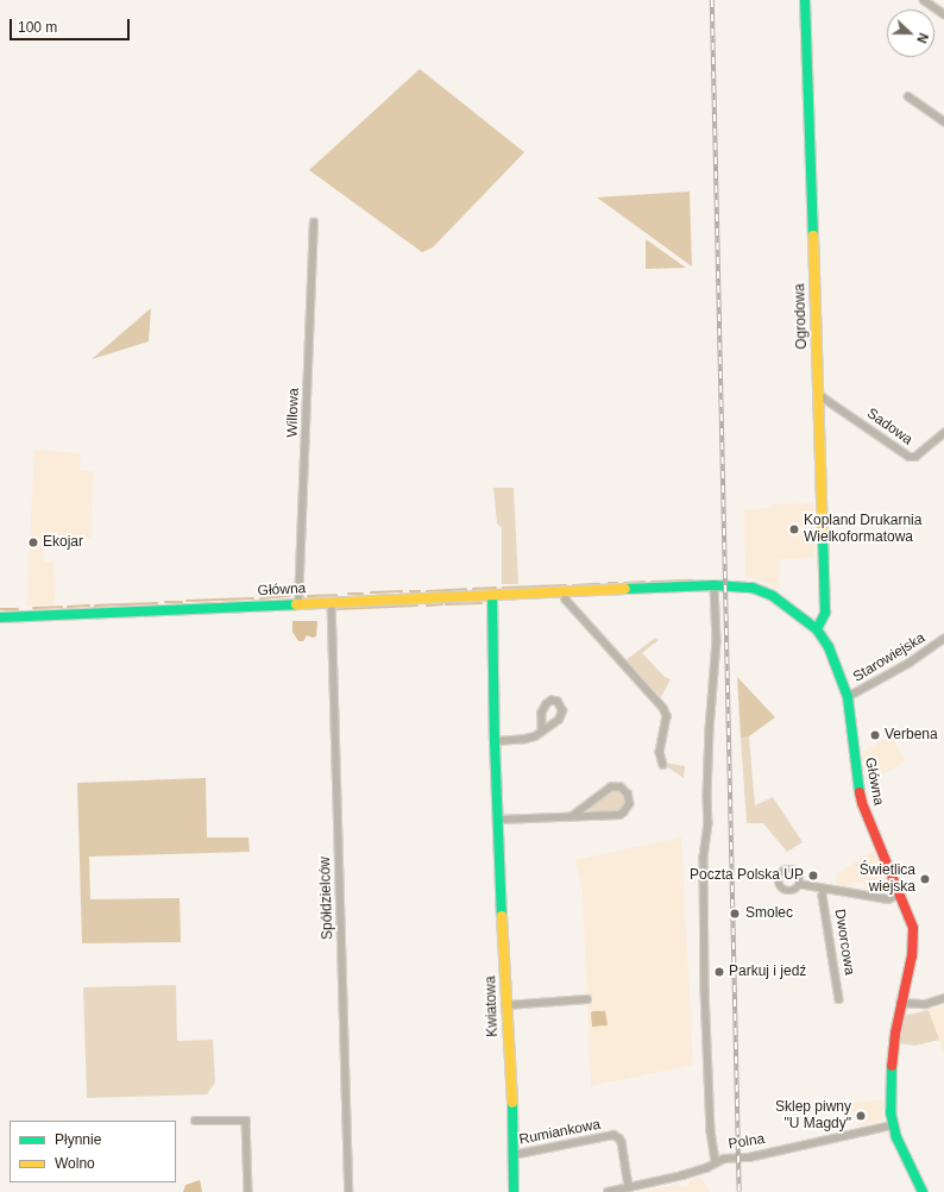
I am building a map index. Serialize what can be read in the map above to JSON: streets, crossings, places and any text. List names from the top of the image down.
{
  "streets": {
    "street": [
      "Ogrodowa",
      "Willowa",
      "Sadowa",
      "Główna",
      "Starowiejska",
      "Spółdzielców",
      "Dworcowa",
      "Kwiatowa",
      "Rumiankowa",
      "Polna"
    ]
  },
  "crossings": [
    ["Ogrodowa", "Sadowa"],
    ["Ogrodowa", "Główna"],
    ["Willowa", "Główna"],
    ["Główna", "Starowiejska"],
    ["Główna", "Spółdzielców"],
    ["Główna", "Dworcowa"],
    ["Główna", "Kwiatowa"],
    ["Główna", "Polna"],
    ["Kwiatowa", "Rumiankowa"],
    ["Rumiankowa", "Polna"]
  ],
  "places": [
    "Kopland Drukarnia Wielkoformatowa",
    "Ekojar",
    "Verbena",
    "Poczta Polska UP",
    "Świetlica wiejska",
    "Smolec",
    "Parkuj i jedź",
    "Sklep piwny \"U Magdy\""
  ],
  "legend": ["Płynnie", "Wolno"],
  "scale_bar": "100 m",
  "north": "right"
}
